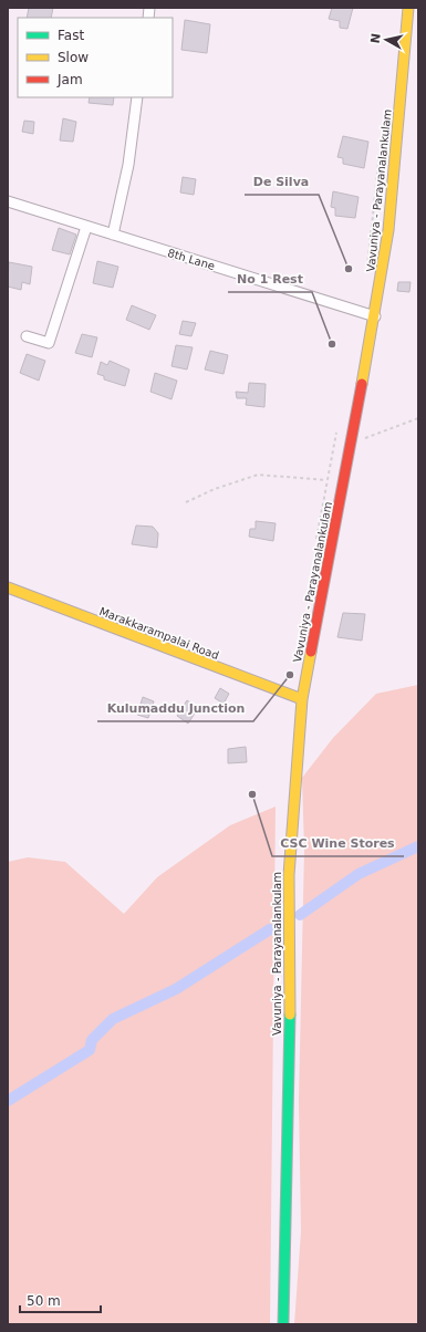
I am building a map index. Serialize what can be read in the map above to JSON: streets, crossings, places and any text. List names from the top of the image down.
{
  "streets": {
    "main road": ["Vavuniya - Parayanalankulam", "Marakkarampalai Road"],
    "street": ["8th Lane"]
  },
  "crossings": [
    ["Vavuniya - Parayanalankulam", "8th Lane"],
    ["Vavuniya - Parayanalankulam", "Marakkarampalai Road"]
  ],
  "places": [
    "De Silva",
    "No 1 Rest",
    "Kulumaddu Junction",
    "CSC Wine Stores"
  ],
  "legend": ["Fast", "Slow", "Jam"],
  "scale_bar": "50 m",
  "north": "left"
}
